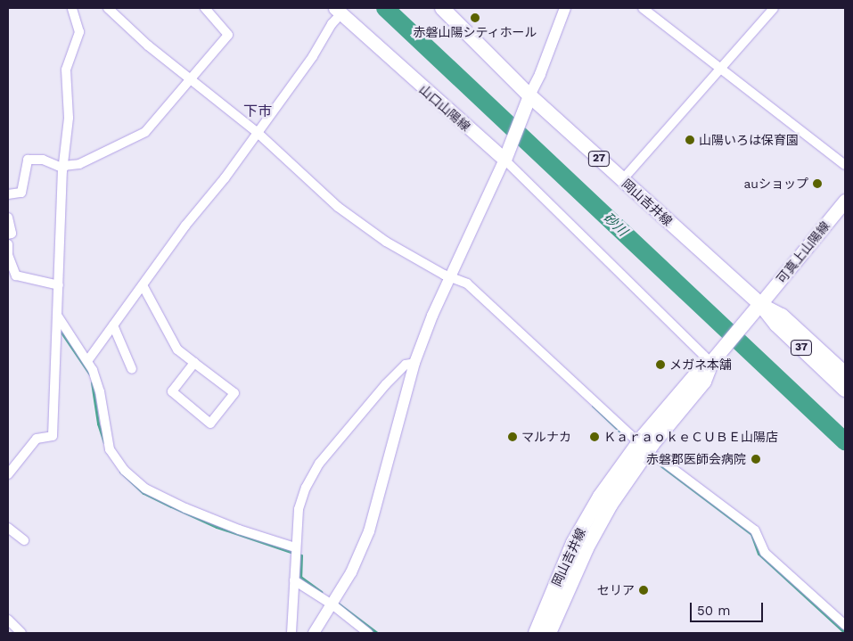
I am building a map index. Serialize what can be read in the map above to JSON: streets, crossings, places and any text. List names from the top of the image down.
{
  "streets": {
    "main road": [
      "山口山陽線",
      "27",
      "岡山吉井線",
      "可真上山陽線",
      "37"
    ]
  },
  "crossings": [
    ["岡山吉井線", "可真上山陽線"],
    ["岡山吉井線", "37"],
    ["可真上山陽線", "37"]
  ],
  "districts": ["下市"],
  "water": ["砂川"],
  "places": [
    "赤磐山陽シティホール",
    "山陽いろは保育園",
    "auショップ",
    "メガネ本舗",
    "マルナカ",
    "ＫａｒａｏｋｅＣＵＢＥ山陽店",
    "赤磐郡医師会病院",
    "セリア"
  ],
  "scale_bar": "50 m"
}
